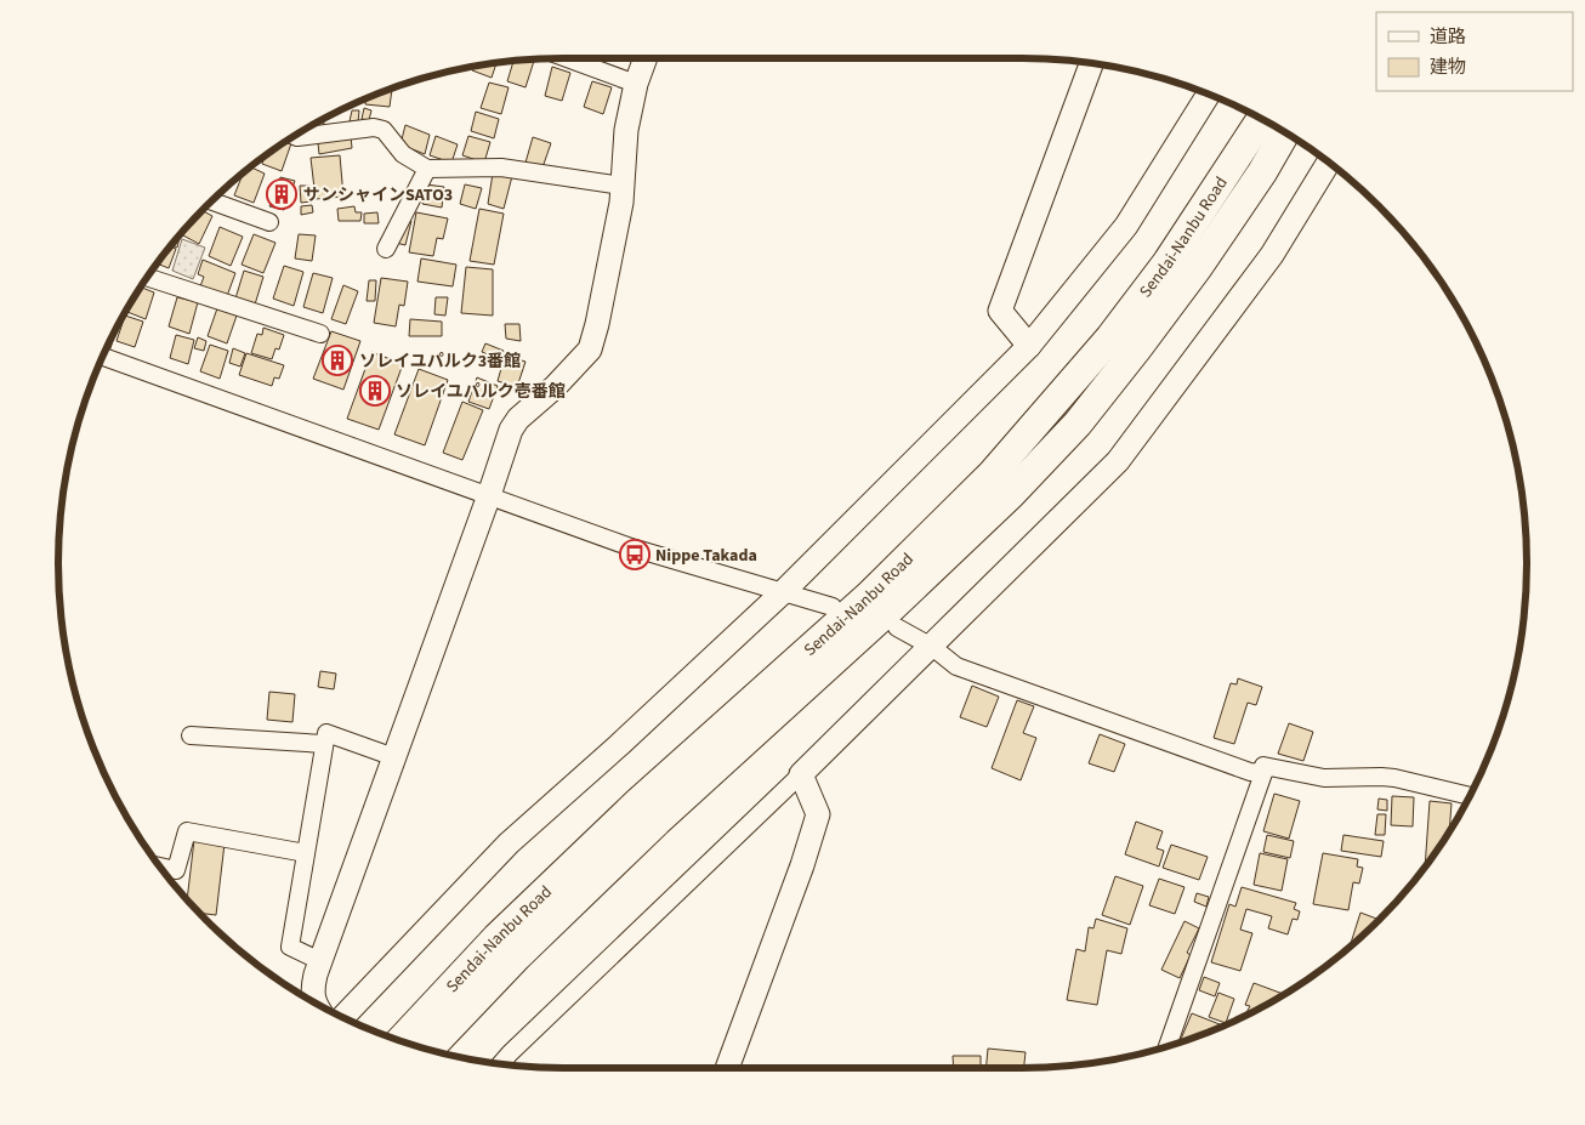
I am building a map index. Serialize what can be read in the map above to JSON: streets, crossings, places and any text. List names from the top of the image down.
{
  "streets": {
    "highway": ["Sendai-Nanbu Road"]
  },
  "places": {
    "building": ["サンシャインSATO3", "ソレイユパルク3番館", "ソレイユパルク壱番館"],
    "bus stop": ["Nippe Takada"]
  },
  "legend": ["道路", "建物"]
}
